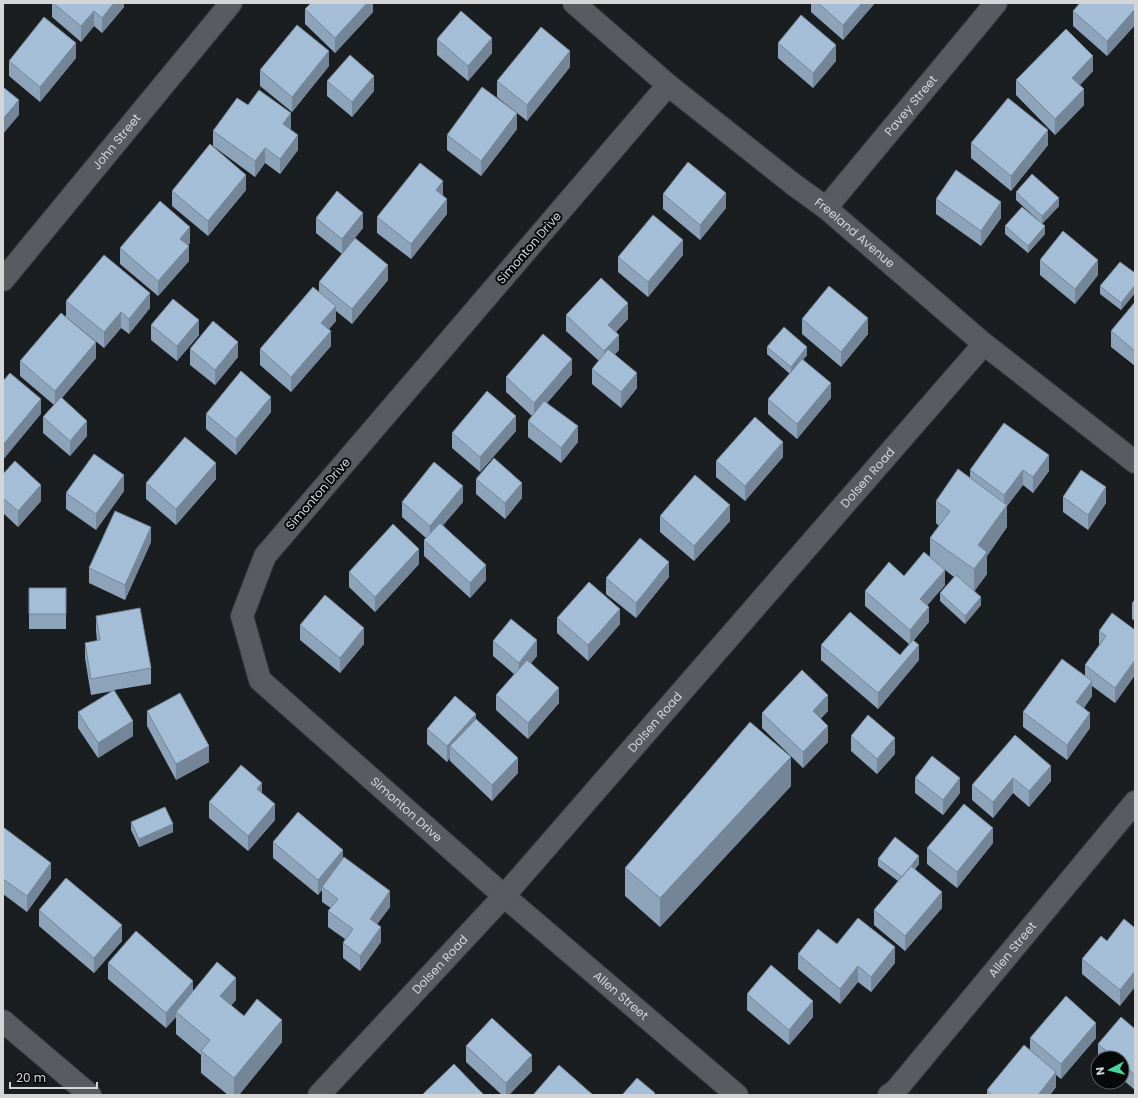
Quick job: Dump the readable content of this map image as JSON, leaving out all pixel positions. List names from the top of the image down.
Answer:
{
  "streets": {
    "street": [
      "Pavey Street",
      "John Street",
      "Freeland Avenue",
      "Simonton Drive",
      "Dolsen Road",
      "Allen Street"
    ]
  },
  "crossings": [
    ["Pavey Street", "Freeland Avenue"],
    ["Freeland Avenue", "Simonton Drive"],
    ["Freeland Avenue", "Dolsen Road"],
    ["Simonton Drive", "Dolsen Road"],
    ["Simonton Drive", "Allen Street"],
    ["Dolsen Road", "Allen Street"]
  ],
  "scale_bar": "20 m",
  "north": "left"
}
